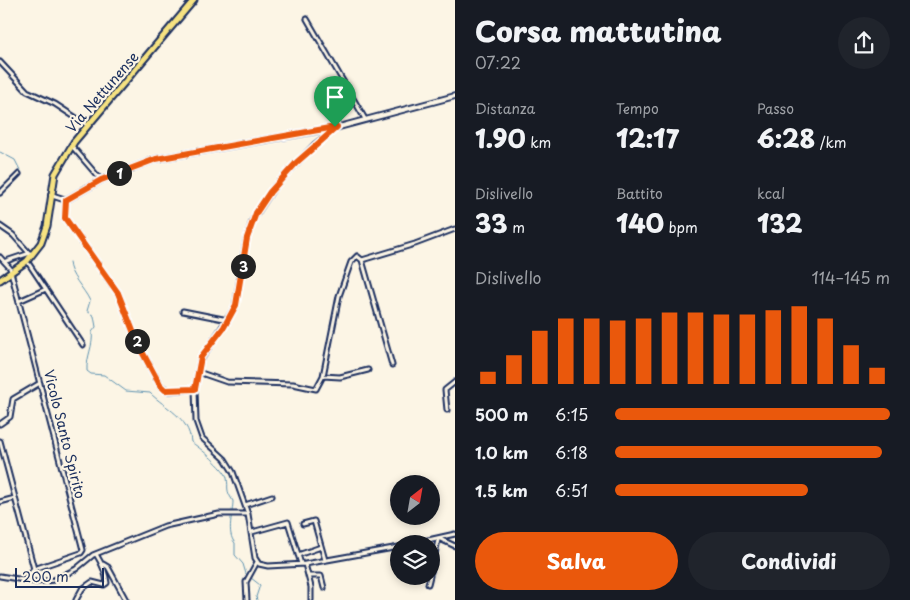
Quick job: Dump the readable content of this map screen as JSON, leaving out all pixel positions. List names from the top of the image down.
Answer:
{
  "streets": {
    "main road": ["Via Nettunense"],
    "street": ["Vicolo Santo Spirito"]
  },
  "crossings": [
    ["Via Nettunense", "Vicolo Santo Spirito"]
  ],
  "scale_bar": "200 m",
  "north": "top right",
  "page": {
    "heading": ["Corsa mattutina", "07:22"],
    "stats": [
      ["Distanza", "1.90 km"],
      ["Tempo", "12:17"],
      ["Passo", "6:28 /km"],
      ["Dislivello", "33 m"],
      ["Battito", "140 bpm"],
      ["kcal", "132"]
    ],
    "pins": ["1", "3", "2"],
    "chart": ["Dislivello", "114–145 m"],
    "list": [
      {
        "name": "500 m",
        "note": "6:15"
      },
      {
        "name": "1.0 km",
        "note": "6:18"
      },
      {
        "name": "1.5 km",
        "note": "6:51"
      }
    ],
    "buttons": ["Salva", "Condividi"],
    "scale": "200 m"
  }
}
